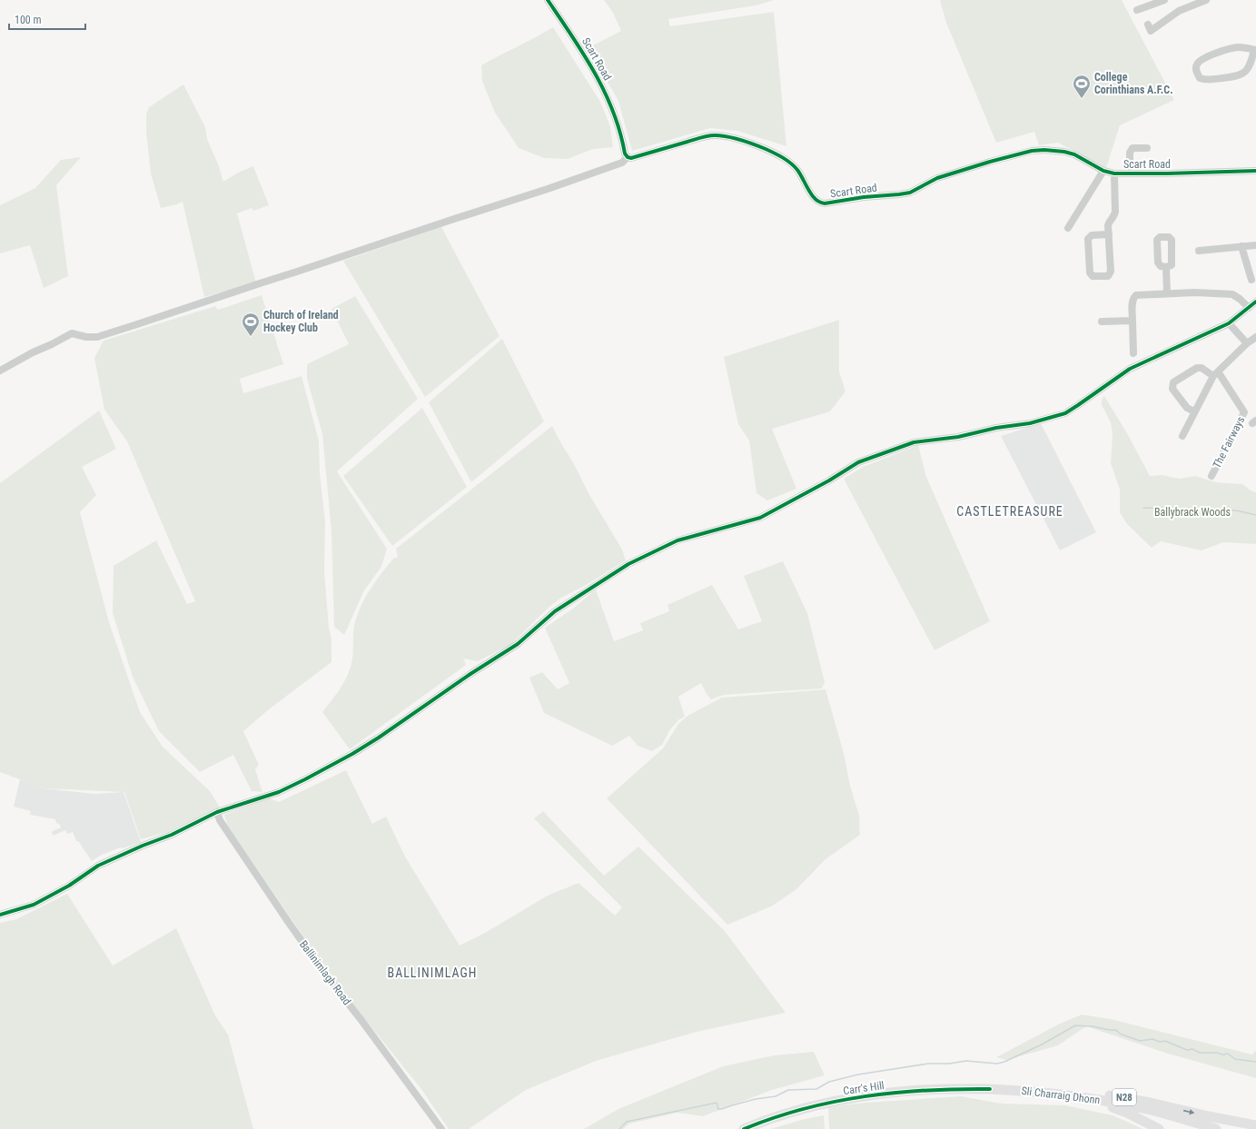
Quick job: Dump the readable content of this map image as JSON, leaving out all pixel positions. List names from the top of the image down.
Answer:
{
  "streets": {
    "highway": ["Carr's Hill", "Sli Charraig Dhonn", "N28"],
    "street": ["Scart Road", "The Fairways", "Ballinimlagh Road"]
  },
  "crossings": [
    ["Carr's Hill", "Sli Charraig Dhonn"],
    ["Carr's Hill", "N28"],
    ["Sli Charraig Dhonn", "N28"]
  ],
  "districts": ["CASTLETREASURE", "BALLINIMLAGH"],
  "parks": ["Ballybrack Woods"],
  "places": {
    "sports": ["College Corinthians A.F.C.", "Church of Ireland Hockey Club"]
  },
  "scale_bar": "100 m"
}
